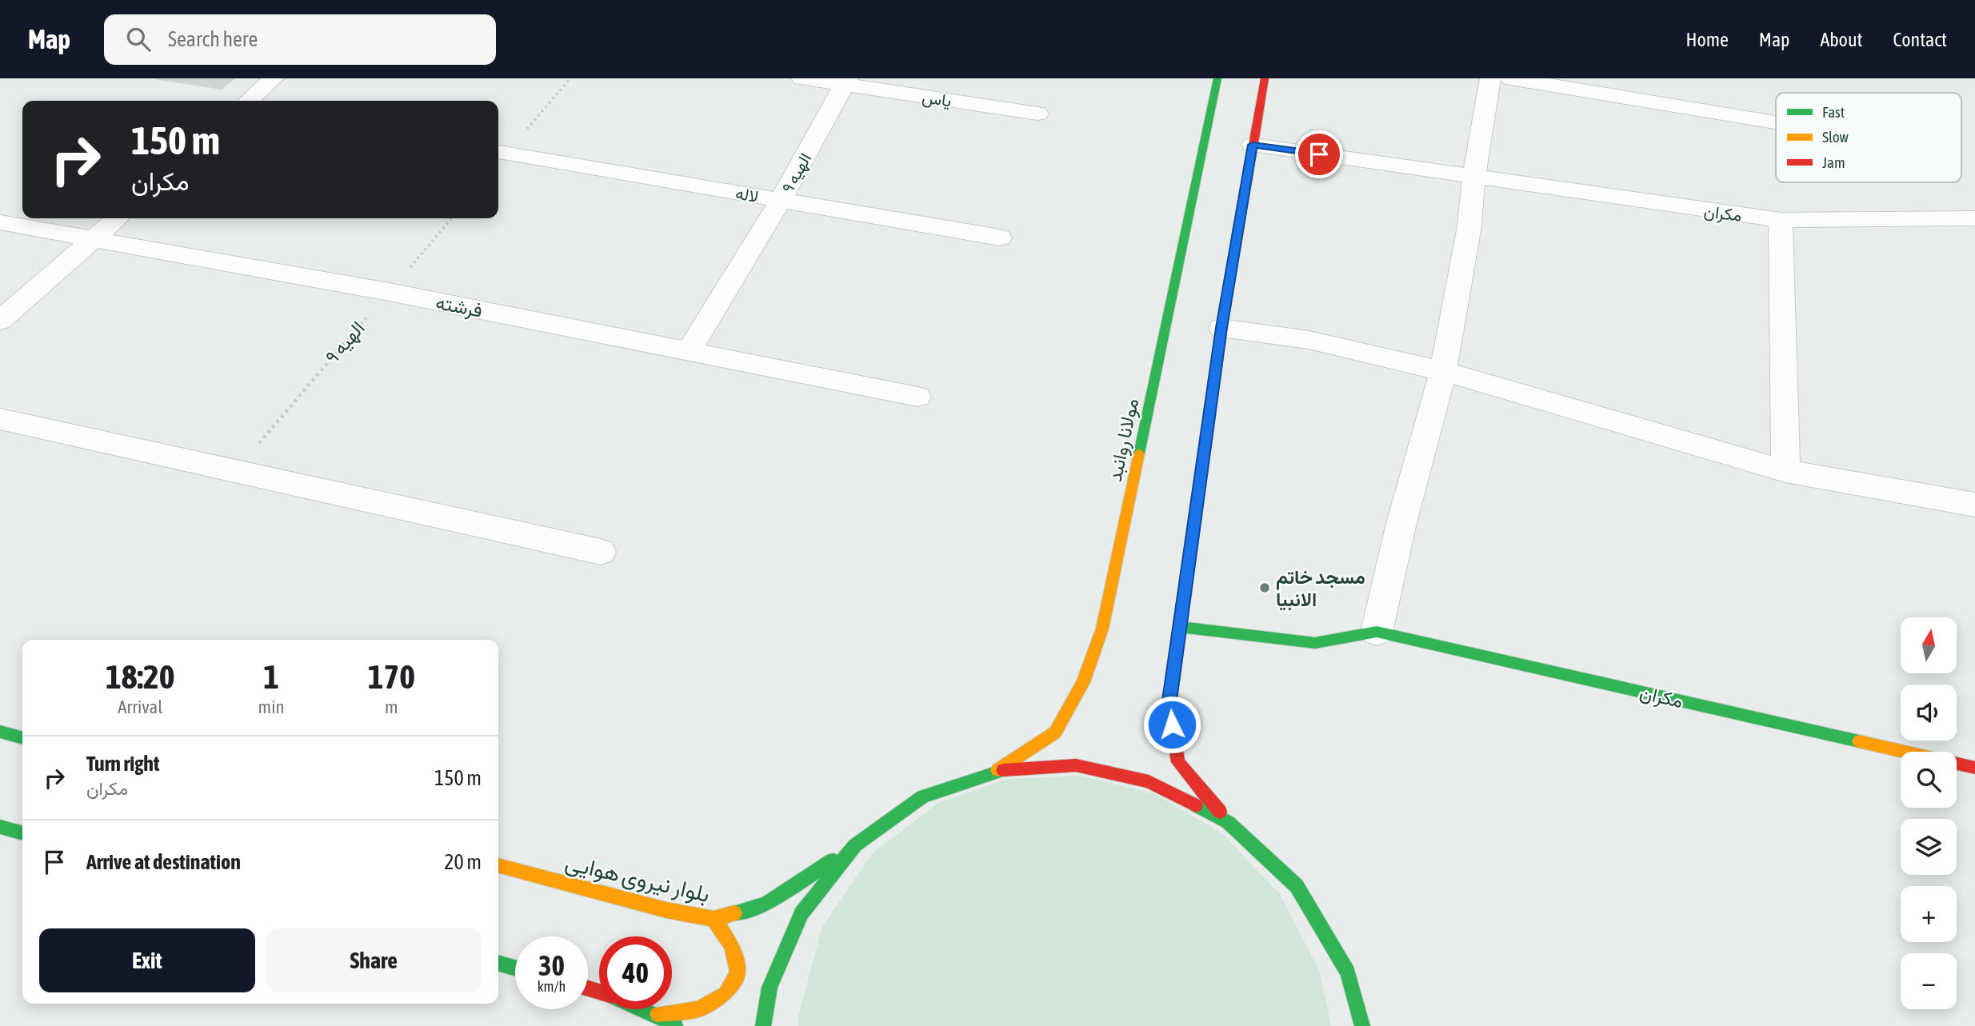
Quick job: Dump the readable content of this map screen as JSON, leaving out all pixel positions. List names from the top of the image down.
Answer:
{
  "streets": {
    "street": [
      "یاس",
      "الهیه ۹",
      "لاله",
      "مکران",
      "فرشته",
      "مولانا روانبد",
      "بلوار نیروی هوایی"
    ]
  },
  "crossings": [
    ["یاس", "الهیه ۹"],
    ["الهیه ۹", "لاله"],
    ["الهیه ۹", "فرشته"]
  ],
  "places": ["مسجد خاتم الانبیا"],
  "legend": ["Fast", "Slow", "Jam"],
  "north": "top",
  "page": {
    "header": "Map",
    "search": "Search here",
    "nav": [
      "Home",
      "Map",
      "About",
      "Contact"
    ],
    "turn": ["150 m", "مکران"],
    "map_buttons": ["+", "−"],
    "eta": [
      "18:20",
      "Arrival",
      "1",
      "min",
      "170",
      "m"
    ],
    "list": [
      {
        "name": "Turn right",
        "note": "مکران",
        "value": "150 m"
      },
      {
        "name": "Arrive at destination",
        "value": "20 m"
      }
    ],
    "buttons": ["Exit", "Share"],
    "speed": "30 km/h",
    "limit": "40"
  }
}
